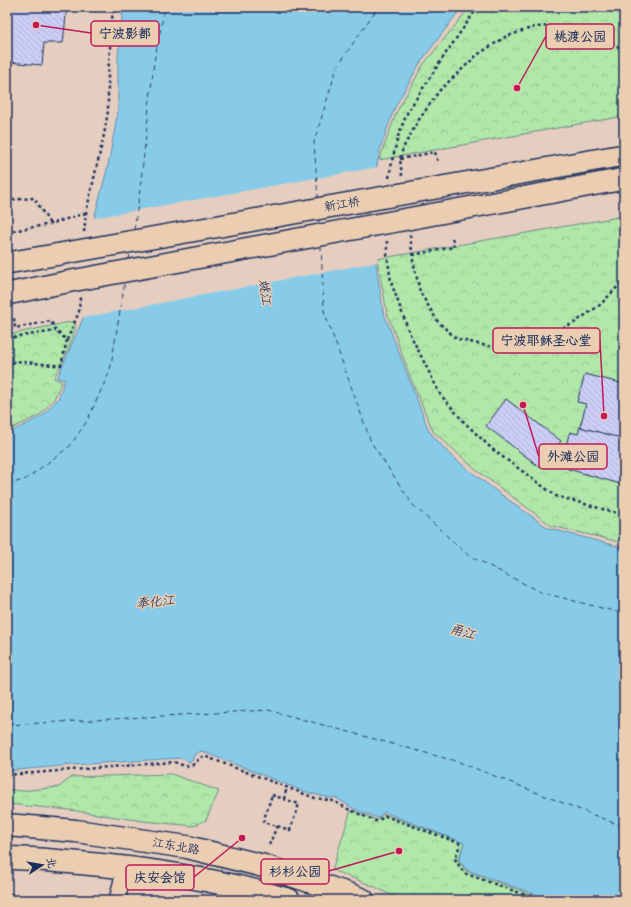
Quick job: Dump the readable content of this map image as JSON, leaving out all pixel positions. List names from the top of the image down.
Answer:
{
  "streets": {
    "main road": ["新江桥", "江东北路"]
  },
  "water": ["姚江", "奉化江", "甬江"],
  "places": [
    "宁波影都",
    "桃渡公园",
    "外滩公园",
    "宁波耶稣圣心堂",
    "庆安会馆",
    "杉杉公园"
  ],
  "north": "right"
}
